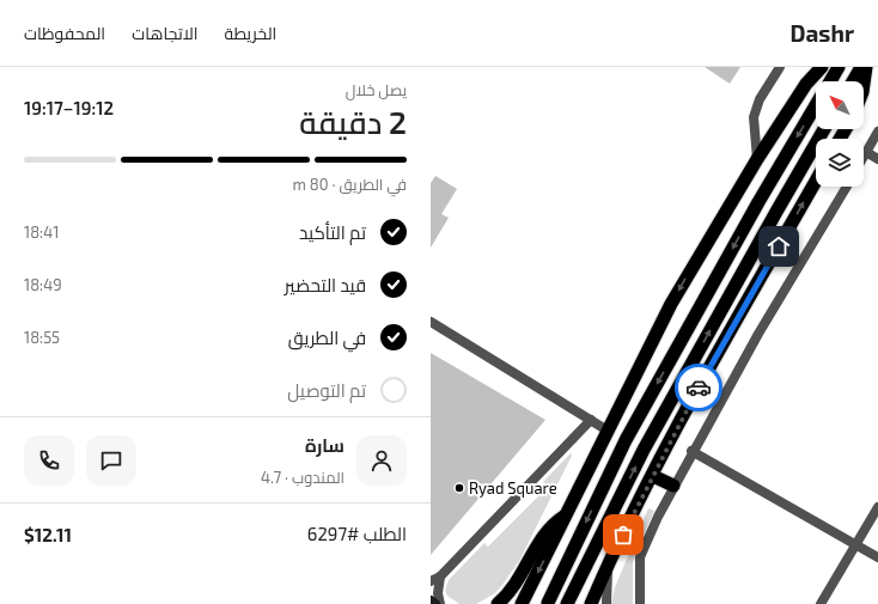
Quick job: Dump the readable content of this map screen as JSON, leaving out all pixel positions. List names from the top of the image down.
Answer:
{
  "places": ["Ryad Square"],
  "north": "top left",
  "page": {
    "header": "Dashr",
    "nav": ["الخريطة", "الاتجاهات", "المحفوظات"],
    "heading": ["2 دقيقة", "يصل خلال", "19:12–19:17"],
    "panel": [
      "سارة",
      "المندوب · 4.7",
      "الطلب #6297",
      "$12.11"
    ],
    "bar": "في الطريق · 80 m",
    "list": [
      ["تم التأكيد", "18:41"],
      ["قيد التحضير", "18:49"],
      ["في الطريق", "18:55"],
      "تم التوصيل"
    ]
  }
}
